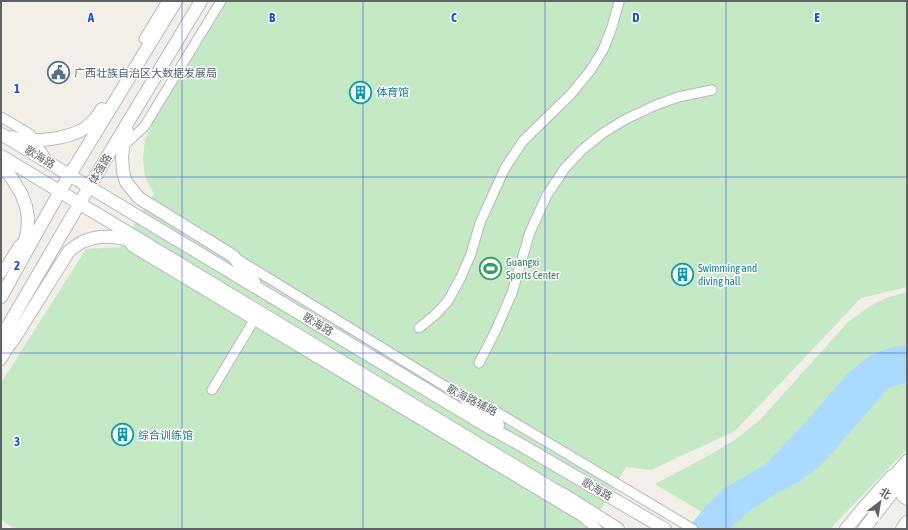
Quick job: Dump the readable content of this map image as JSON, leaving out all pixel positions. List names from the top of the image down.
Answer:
{
  "streets": {
    "main road": ["歌海路", "体强路"],
    "street": ["歌海路辅路"]
  },
  "crossings": [
    ["歌海路", "体强路"]
  ],
  "places": {
    "public building": ["广西壮族自治区大数据发展局"],
    "building": ["体育馆", "Swimming and diving hall", "综合训练馆"],
    "sports": ["Guangxi Sports Center"]
  },
  "north": "top right",
  "grid": {
    "columns": [
      "A",
      "B",
      "C",
      "D",
      "E"
    ],
    "rows": ["1", "2", "3"]
  }
}
